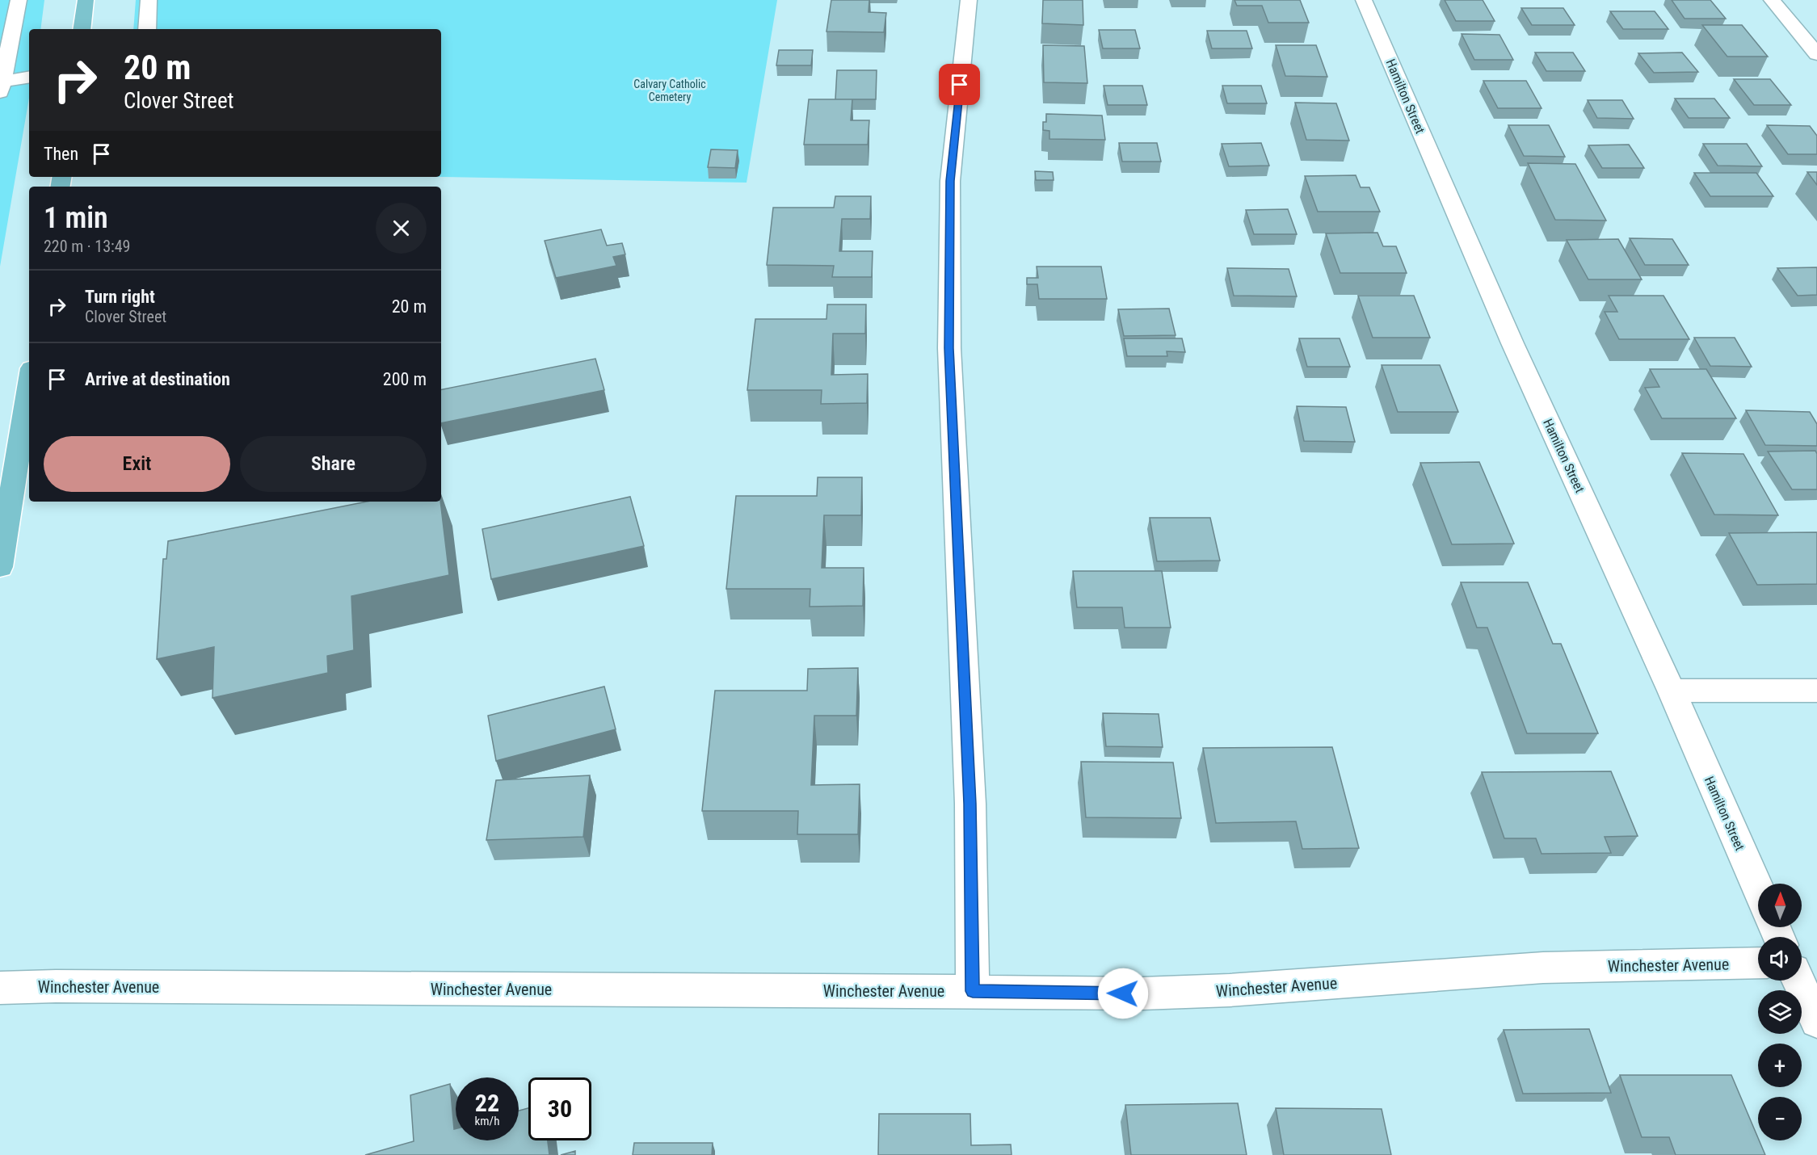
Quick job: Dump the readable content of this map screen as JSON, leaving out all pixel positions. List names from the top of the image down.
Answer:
{
  "streets": {
    "street": ["Hamilton Street", "Winchester Avenue"]
  },
  "parks": ["Calvary Catholic Cemetery"],
  "north": "top",
  "page": {
    "turn": ["20 m", "Clover Street"],
    "then": "Then",
    "heading": ["1 min", "220 m · 13:49"],
    "list": [
      {
        "name": "Turn right",
        "note": "Clover Street",
        "value": "20 m"
      },
      {
        "name": "Arrive at destination",
        "value": "200 m"
      }
    ],
    "buttons": ["Exit", "Share"],
    "map_buttons": ["+", "−"],
    "speed": "22 km/h",
    "limit": "30"
  }
}
